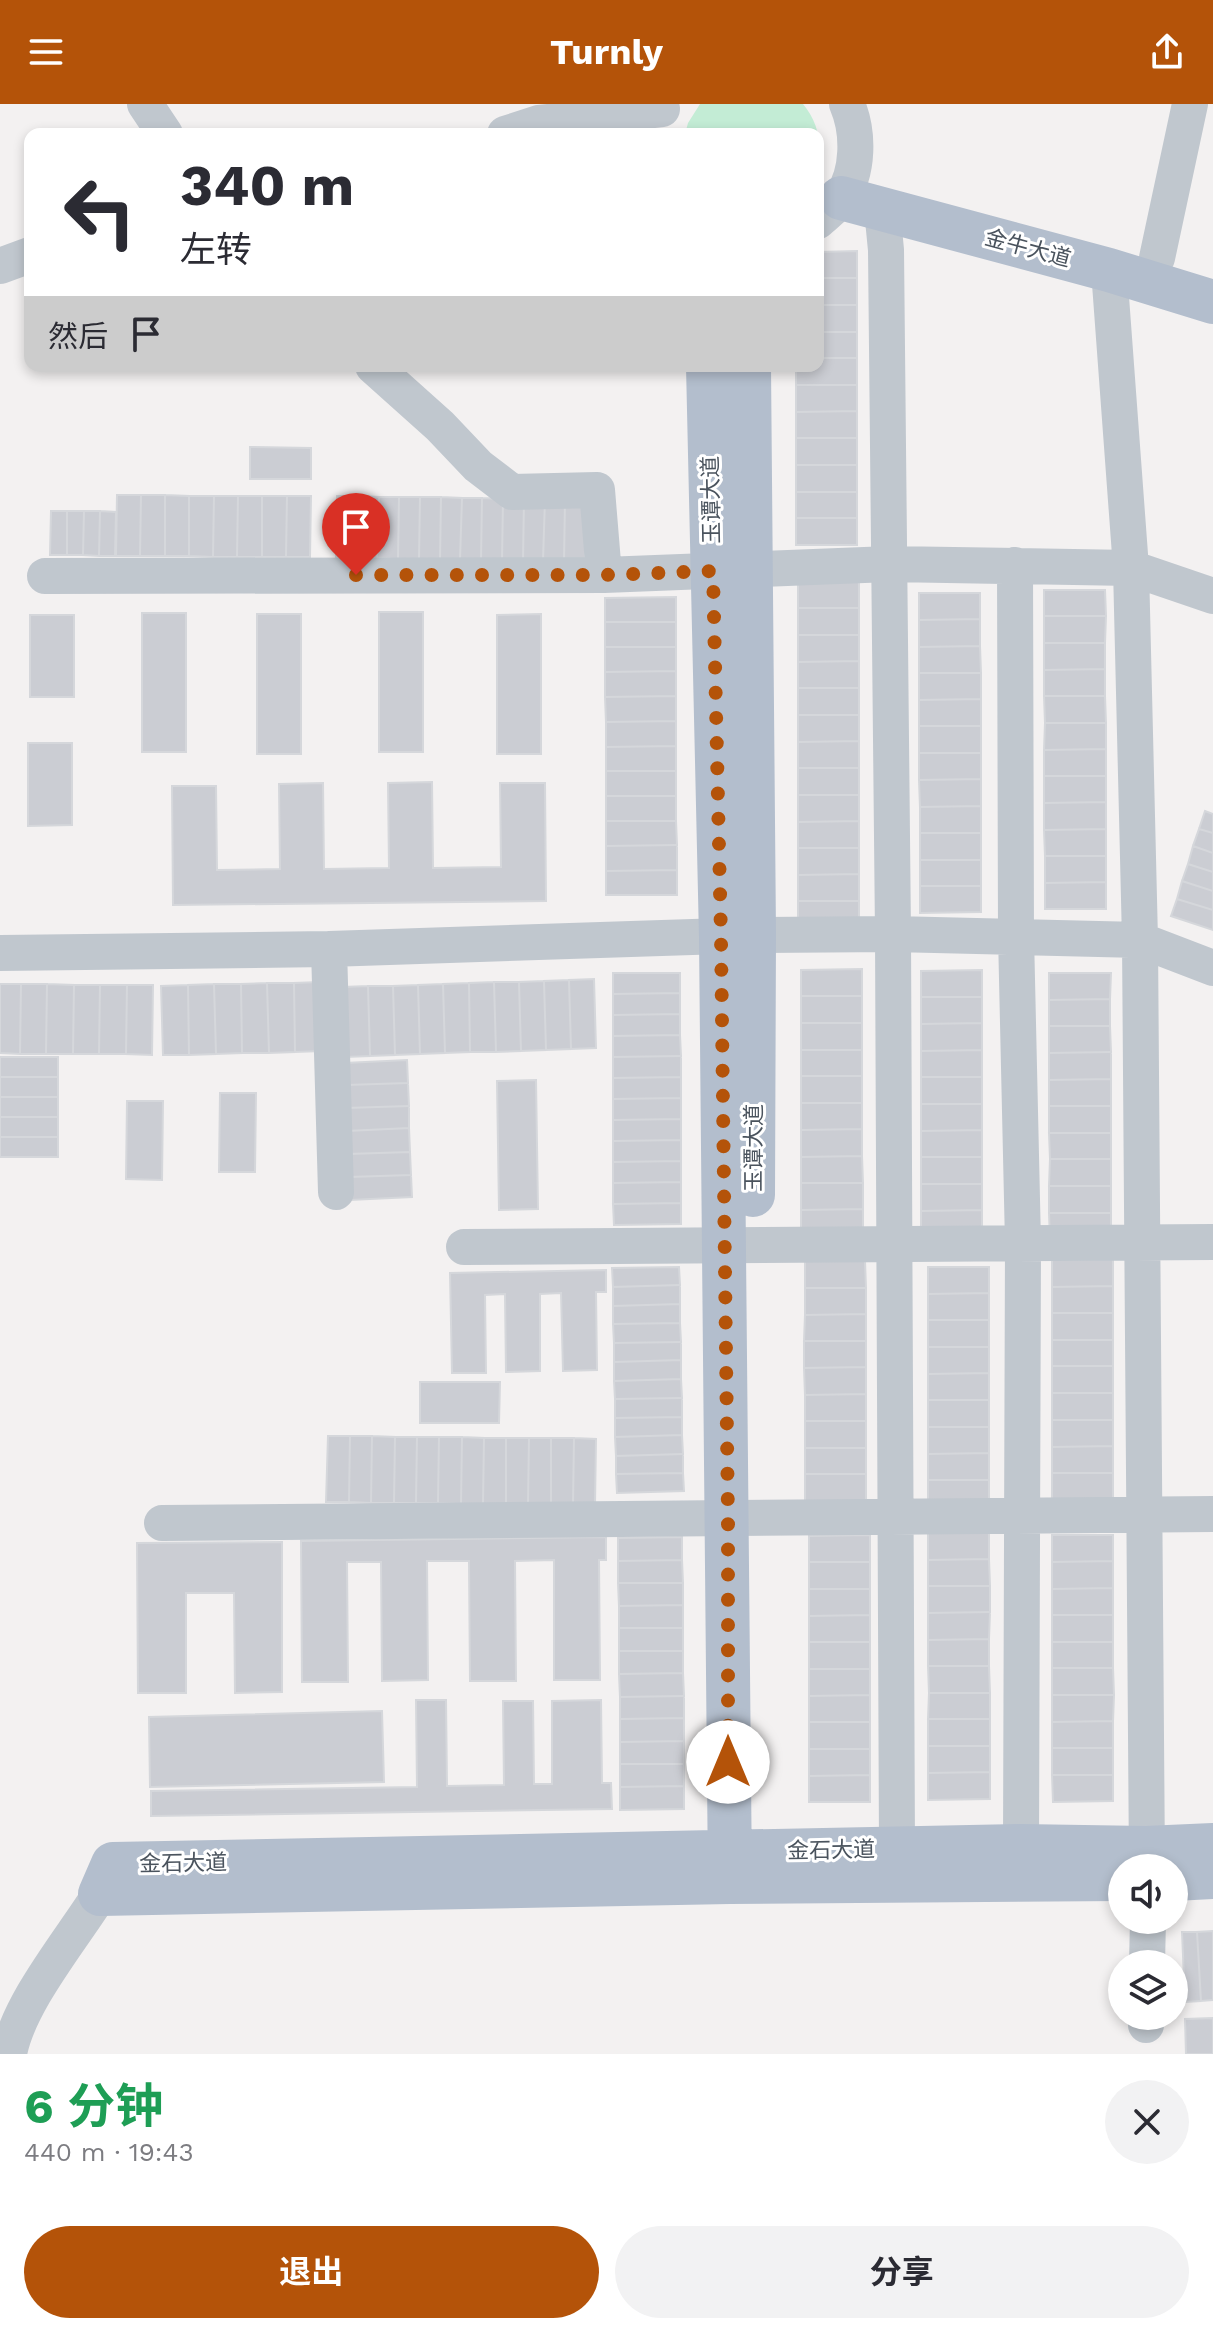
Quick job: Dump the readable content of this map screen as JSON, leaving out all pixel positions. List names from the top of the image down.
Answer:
{
  "streets": {
    "main road": ["金牛大道", "玉谭大道", "金石大道"]
  },
  "crossings": [
    ["玉谭大道", "金石大道"]
  ],
  "page": {
    "header": "Turnly",
    "turn": ["340 m", "左转"],
    "then": "然后",
    "heading": ["6 分钟", "440 m · 19:43"],
    "buttons": ["退出", "分享"]
  }
}
